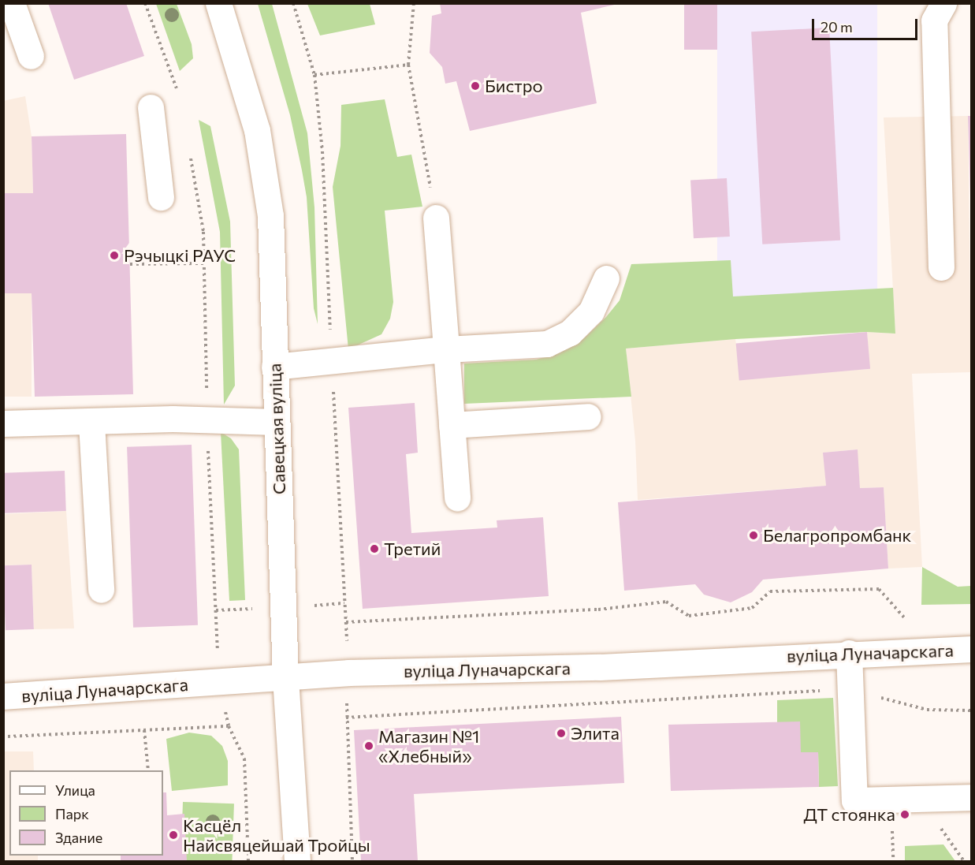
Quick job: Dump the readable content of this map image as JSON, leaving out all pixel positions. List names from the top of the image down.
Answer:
{
  "streets": {
    "street": ["Савецкая вуліца", "вуліца Луначарскага"]
  },
  "crossings": [
    ["Савецкая вуліца", "вуліца Луначарскага"]
  ],
  "places": [
    "Бистро",
    "Рэчыцкі РАУС",
    "Белагропромбанк",
    "Третий",
    "Элита",
    "Магазин №1 «Хлебный»",
    "ДТ стоянка",
    "Касцёл Найсвяцейшай Тройцы"
  ],
  "legend": ["Улица", "Парк", "Здание"],
  "scale_bar": "20 m"
}
